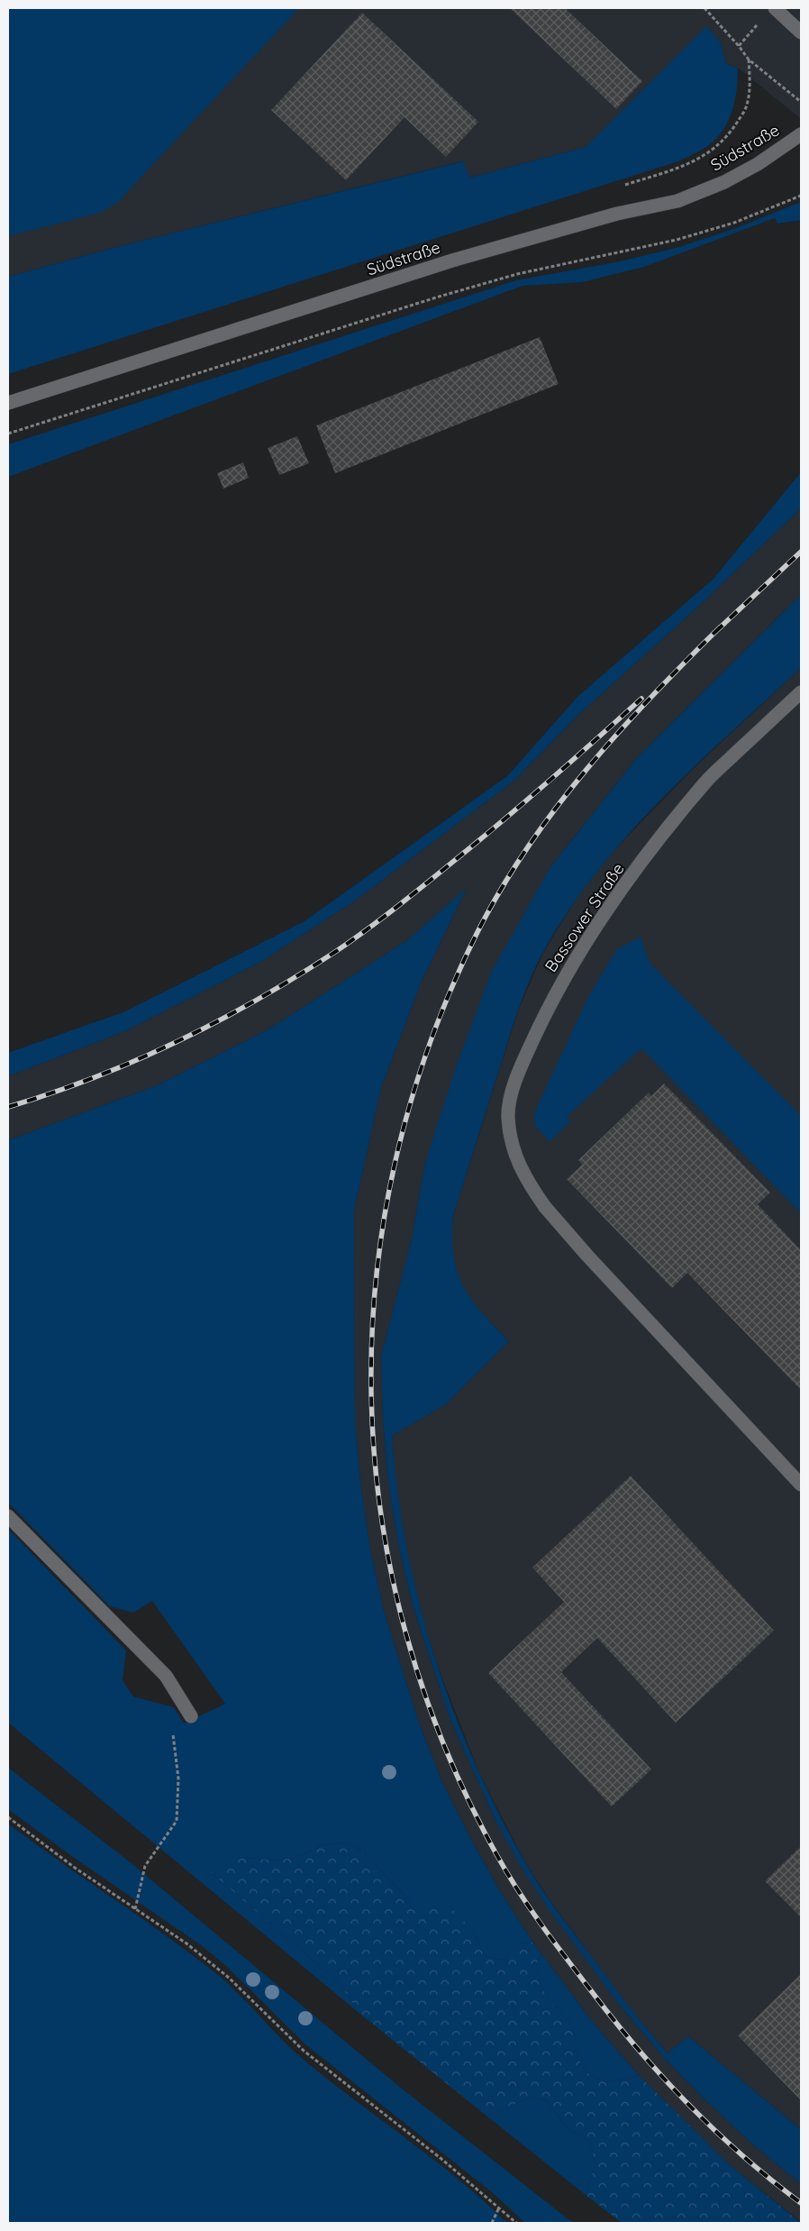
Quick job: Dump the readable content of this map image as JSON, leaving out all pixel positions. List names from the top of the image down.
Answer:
{
  "streets": {
    "street": ["Südstraße", "Bassower Straße"]
  }
}
